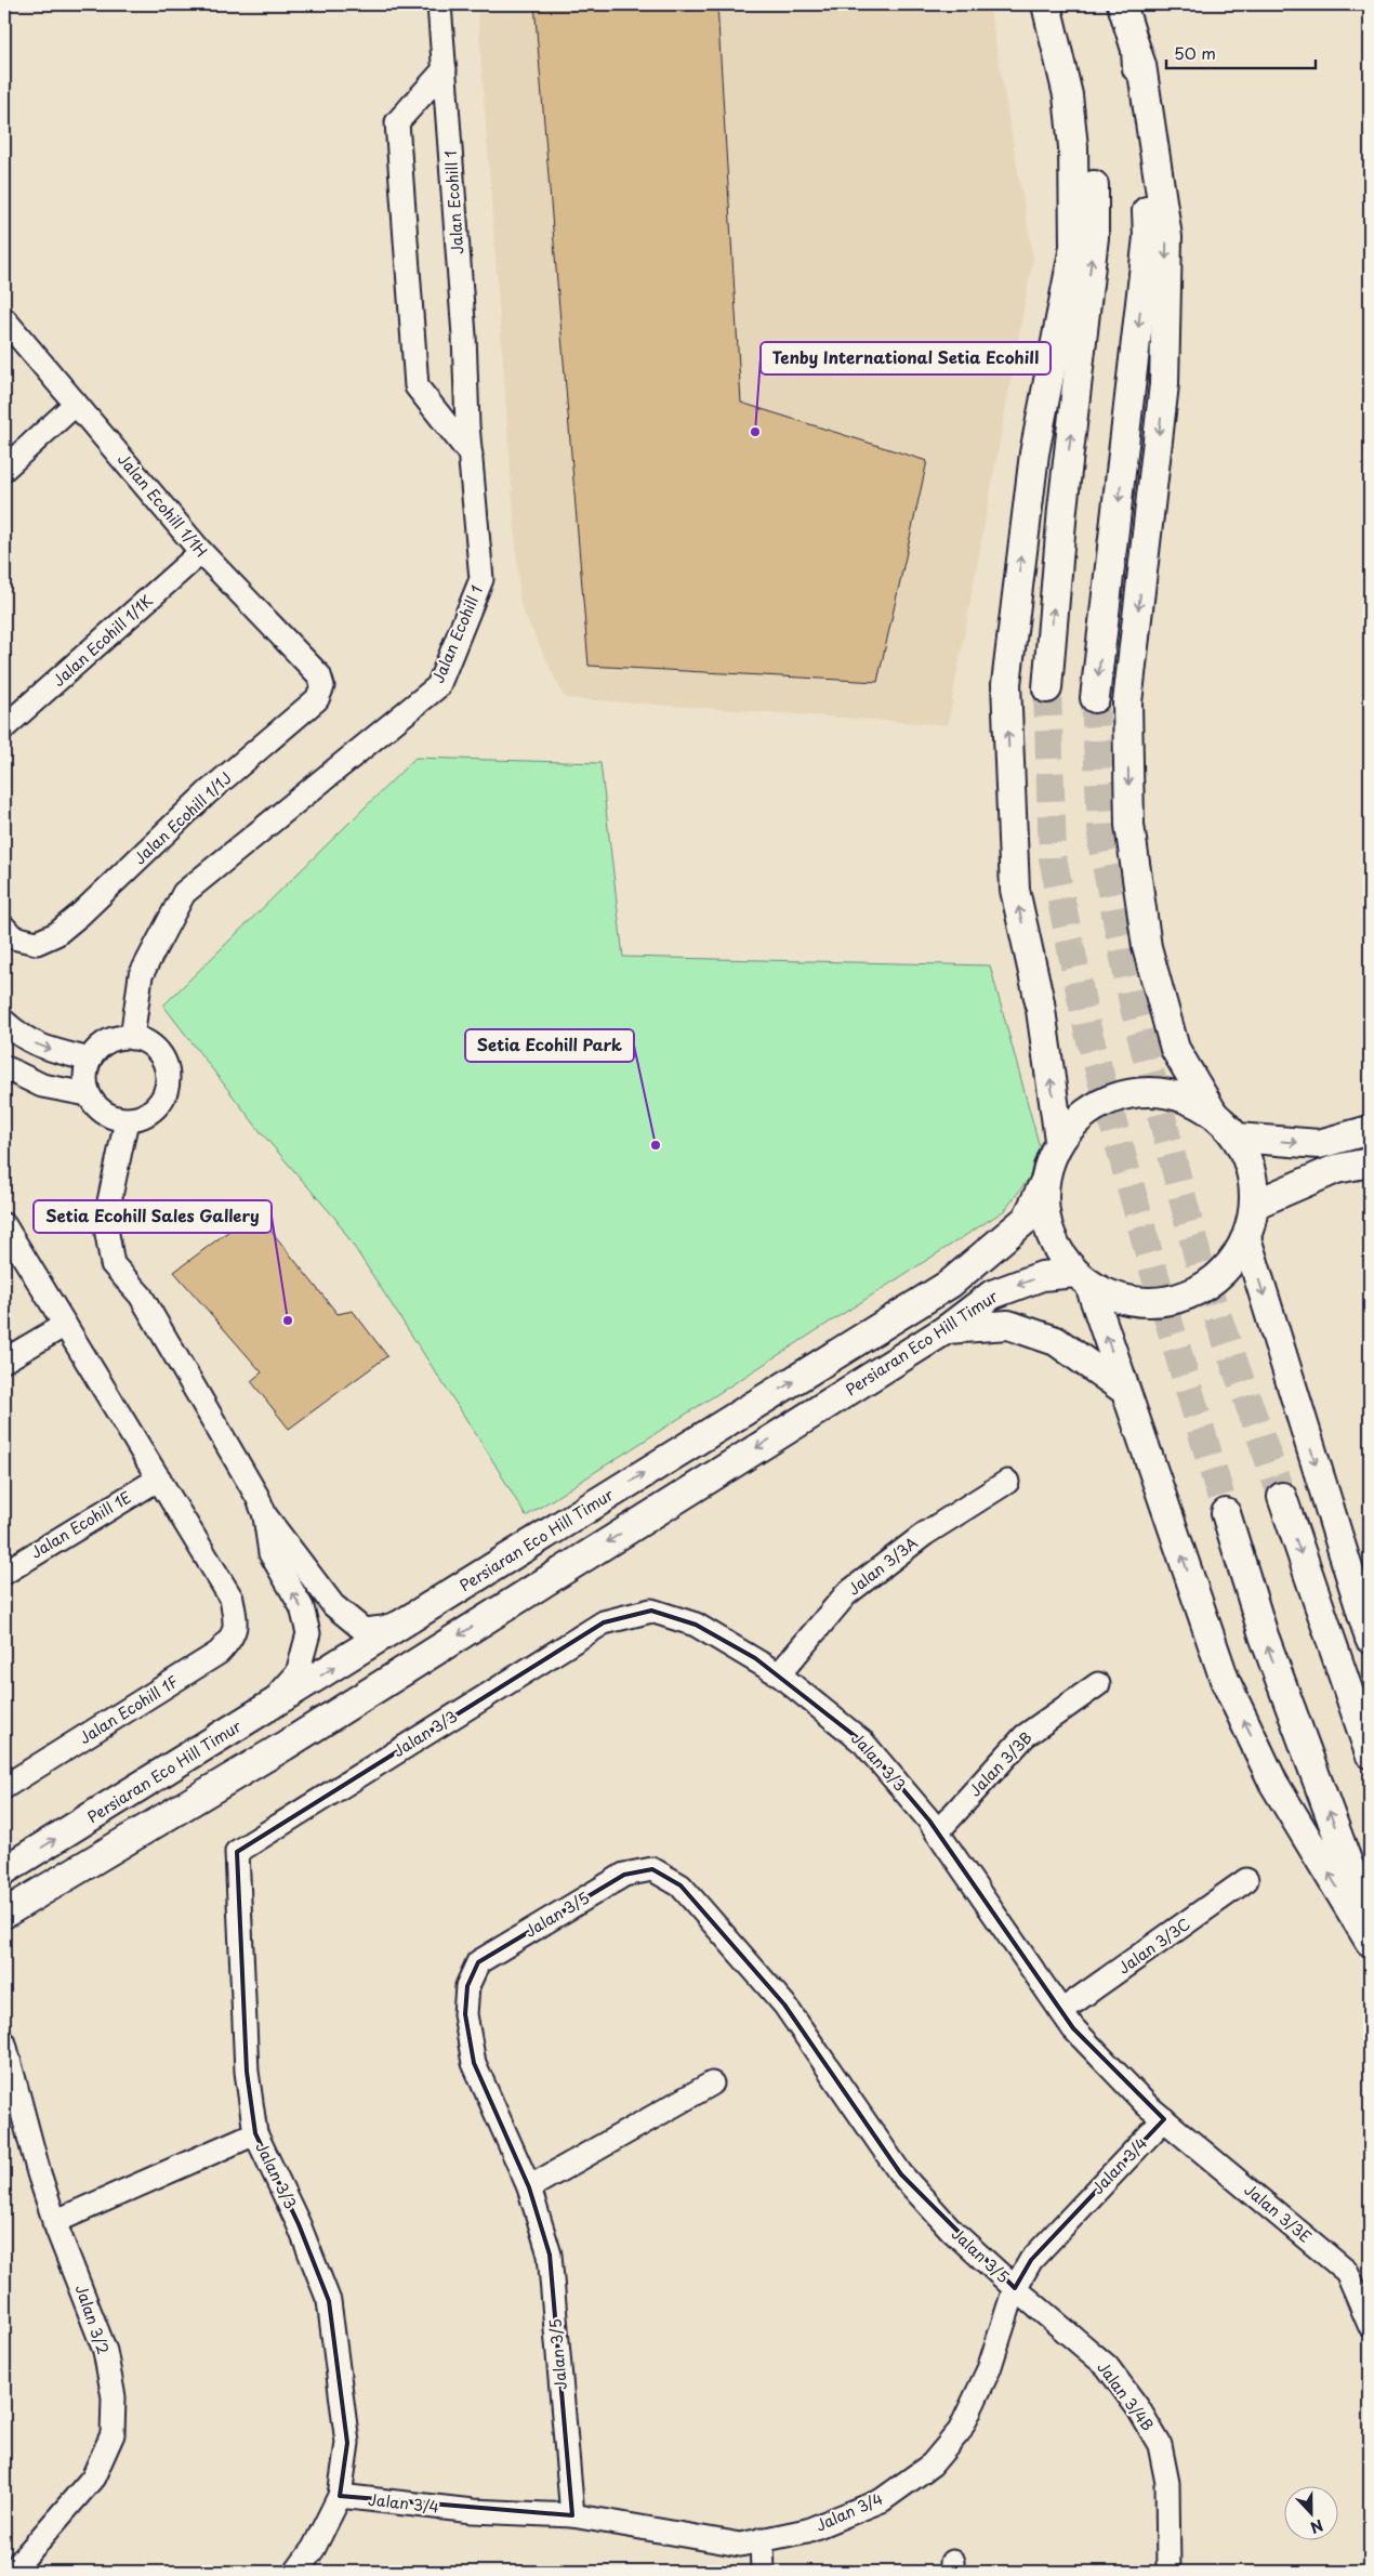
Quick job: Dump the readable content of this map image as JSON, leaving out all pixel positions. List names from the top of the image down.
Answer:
{
  "streets": {
    "street": [
      "Jalan Ecohill 1",
      "Jalan Ecohill 1/1H",
      "Jalan Ecohill 1/1K",
      "Jalan Ecohill 1/1J",
      "Persiaran Eco Hill Timur",
      "Jalan Ecohill 1E",
      "Jalan 3/3A",
      "Jalan Ecohill 1F",
      "Jalan 3/3",
      "Jalan 3/3B",
      "Jalan 3/5",
      "Jalan 3/3C",
      "Jalan 3/4",
      "Jalan 3/3E",
      "Jalan 3/2",
      "Jalan 3/4B"
    ]
  },
  "crossings": [
    ["Jalan Ecohill 1/1H", "Jalan Ecohill 1/1K"],
    ["Jalan Ecohill 1/1H", "Jalan Ecohill 1/1J"],
    ["Jalan Ecohill 1E", "Jalan Ecohill 1F"],
    ["Jalan 3/3A", "Jalan 3/3"],
    ["Jalan 3/3", "Jalan 3/3B"],
    ["Jalan 3/3", "Jalan 3/3C"],
    ["Jalan 3/3", "Jalan 3/4"],
    ["Jalan 3/3", "Jalan 3/3E"],
    ["Jalan 3/5", "Jalan 3/4"],
    ["Jalan 3/5", "Jalan 3/4B"],
    ["Jalan 3/4", "Jalan 3/3E"],
    ["Jalan 3/4", "Jalan 3/4B"]
  ],
  "places": ["Tenby International Setia Ecohill", "Setia Ecohill Park", "Setia Ecohill Sales Gallery"],
  "scale_bar": "50 m",
  "north": "bottom"
}
